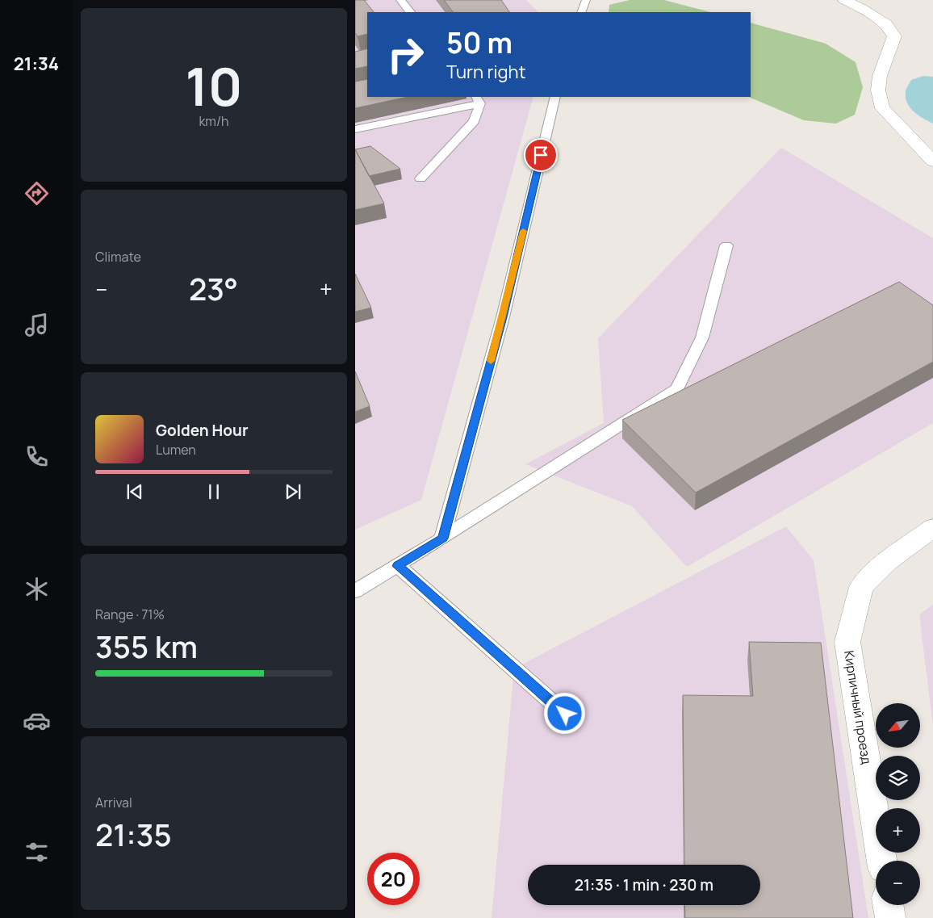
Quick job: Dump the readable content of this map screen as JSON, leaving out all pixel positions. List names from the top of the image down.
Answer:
{
  "streets": {
    "street": ["Кирпичный проезд"]
  },
  "north": "bottom left",
  "page": {
    "tabs": "21:34",
    "tile": [
      ["10", "km/h"],
      "Climate",
      ["Range · 71%", "355 km"],
      ["Arrival", "21:35"]
    ],
    "turn": ["50 m", "Turn right"],
    "heat": ["−", "23°", "+"],
    "song": ["Golden Hour", "Lumen"],
    "map_buttons": ["+", "−"],
    "limit": "20",
    "trip": "21:35 · 1 min · 230 m"
  }
}
